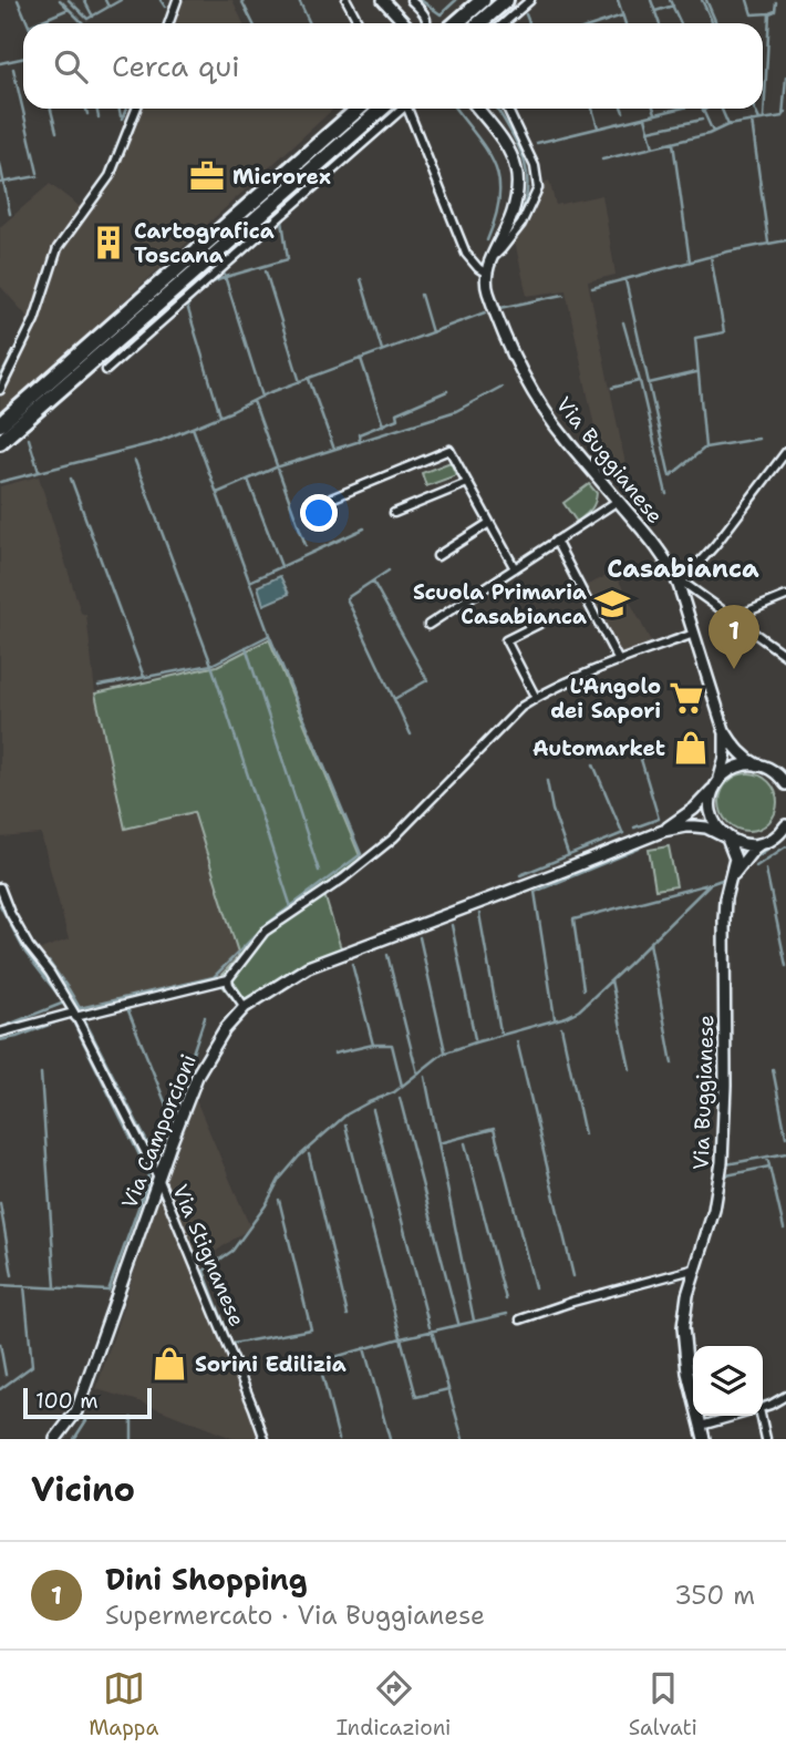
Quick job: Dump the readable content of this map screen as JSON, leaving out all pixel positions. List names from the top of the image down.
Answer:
{
  "streets": {
    "main road": ["Via Buggianese", "Via Camporcioni"],
    "street": ["Via Stignanese"]
  },
  "crossings": [
    ["Via Camporcioni", "Via Stignanese"]
  ],
  "districts": ["Casabianca"],
  "places": {
    "office": ["Microrex"],
    "building": ["Cartografica Toscana"],
    "school or university": ["Scuola Primaria Casabianca"],
    "supermarket": ["L'Angolo dei Sapori"],
    "shop": ["Automarket", "Sorini Edilizia"]
  },
  "scale_bar": "100 m",
  "page": {
    "search": "Cerca qui",
    "pins": "1",
    "scale": "100 m",
    "heading": "Vicino",
    "list": [
      {
        "mark": "1",
        "name": "Dini Shopping",
        "note": "Supermercato · Via Buggianese",
        "value": "350 m"
      }
    ],
    "nav": ["Mappa", "Indicazioni", "Salvati"]
  }
}
